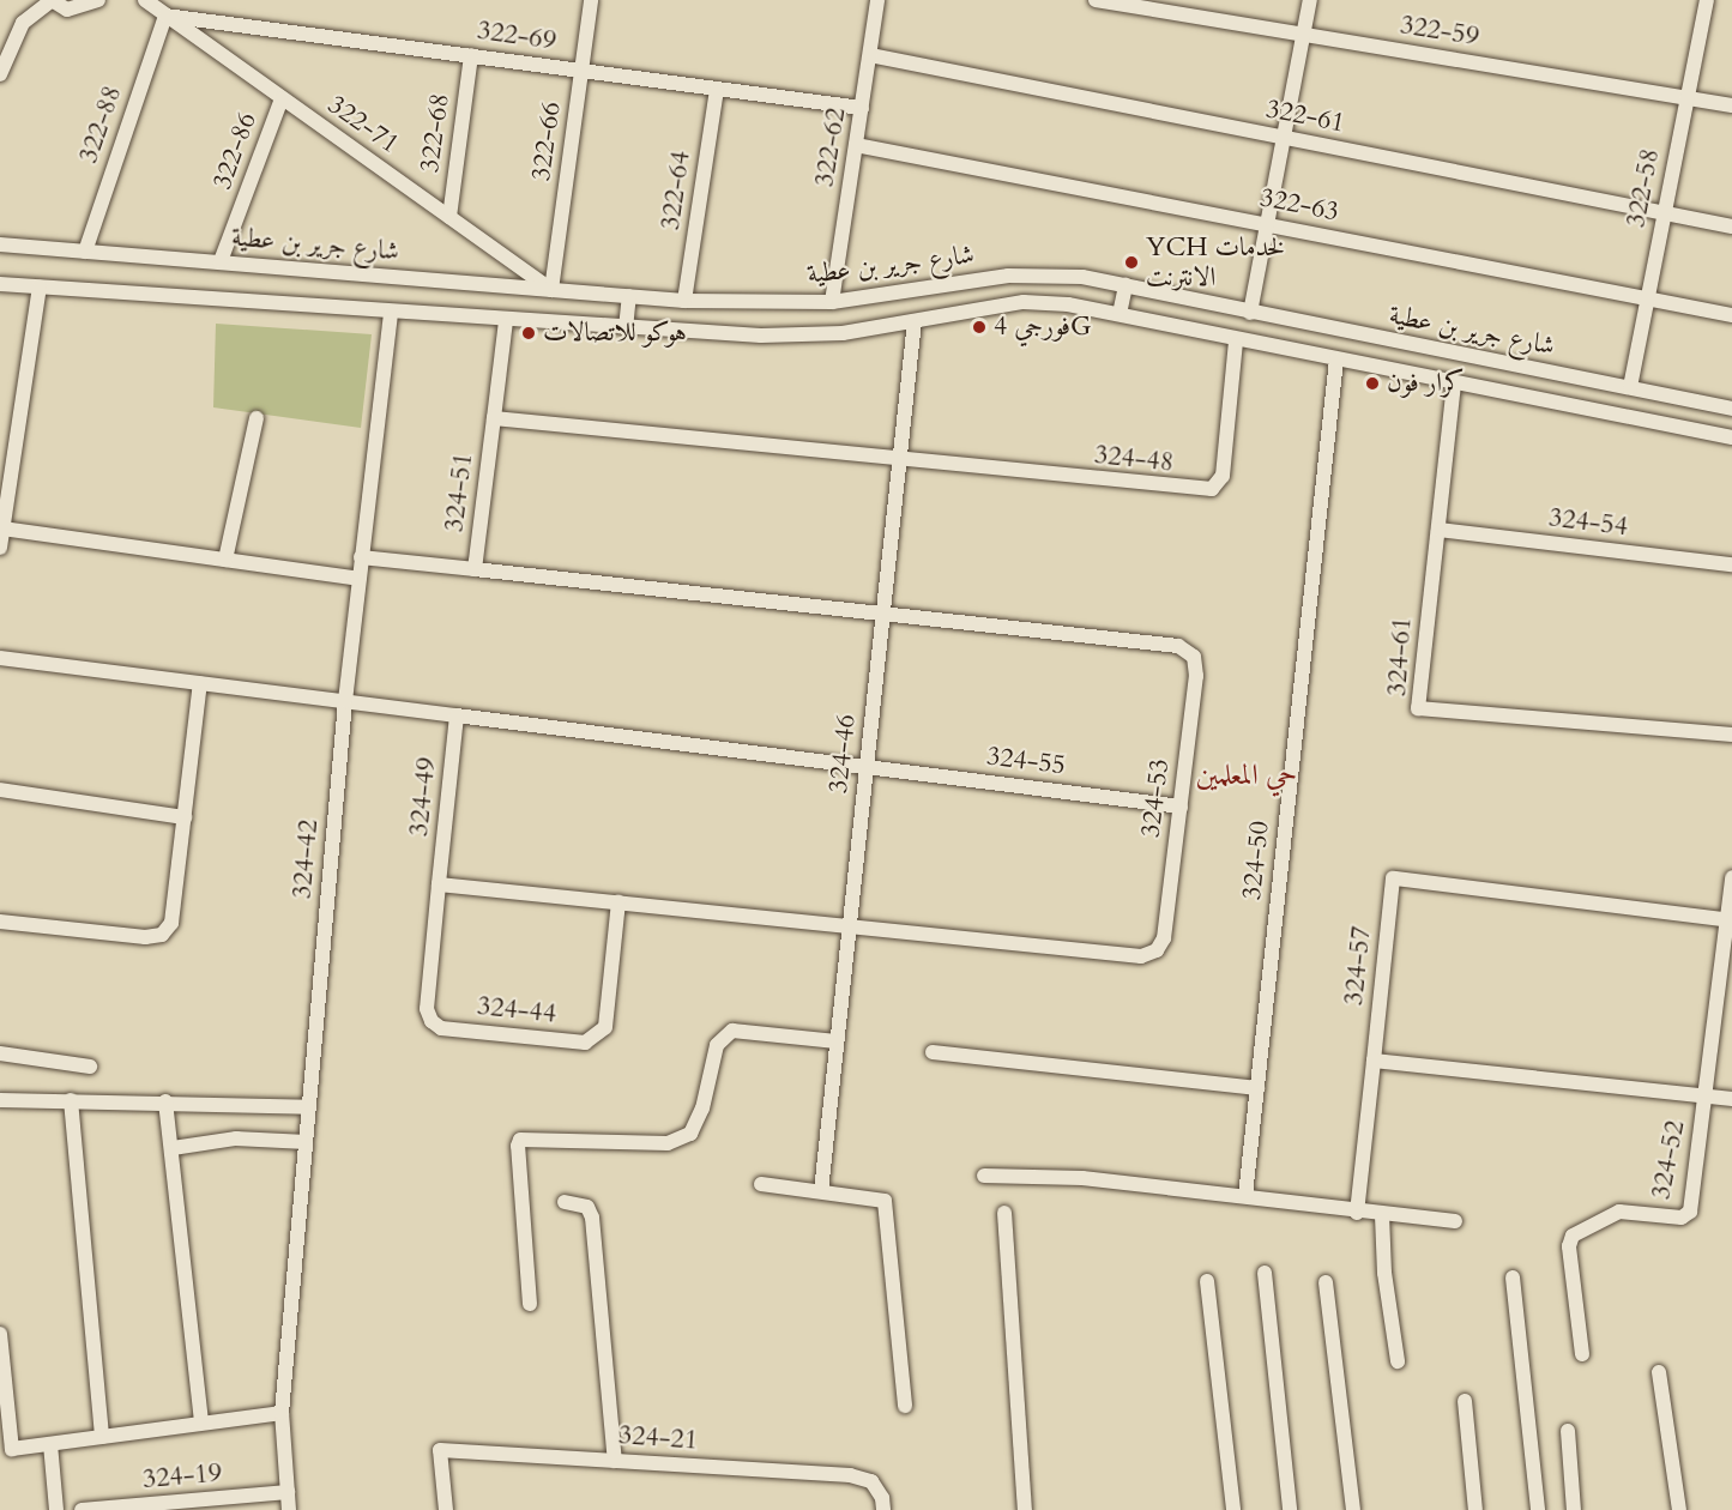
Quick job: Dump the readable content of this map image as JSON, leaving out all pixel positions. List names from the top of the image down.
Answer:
{
  "streets": {
    "street": [
      "322-59",
      "322-69",
      "322-61",
      "322-88",
      "322-71",
      "322-68",
      "322-66",
      "322-62",
      "322-86",
      "322-58",
      "322-64",
      "322-63",
      "شارع جرير بن عطية",
      "324-48",
      "324-51",
      "324-54",
      "324-61",
      "324-46",
      "324-55",
      "324-49",
      "324-53",
      "324-42",
      "324-50",
      "324-57",
      "324-44",
      "324-52",
      "324-21",
      "324-19"
    ]
  },
  "crossings": [
    ["322-59", "322-58"],
    ["322-69", "322-88"],
    ["322-69", "322-71"],
    ["322-69", "322-68"],
    ["322-69", "322-66"],
    ["322-69", "322-62"],
    ["322-69", "322-64"],
    ["322-61", "322-62"],
    ["322-61", "322-58"],
    ["322-88", "322-71"],
    ["322-88", "شارع جرير بن عطية"],
    ["322-71", "322-68"],
    ["322-71", "322-66"],
    ["322-71", "322-86"],
    ["322-71", "شارع جرير بن عطية"],
    ["322-66", "شارع جرير بن عطية"],
    ["322-62", "322-63"],
    ["322-62", "شارع جرير بن عطية"],
    ["322-86", "شارع جرير بن عطية"],
    ["322-58", "322-63"],
    ["322-58", "شارع جرير بن عطية"],
    ["322-64", "شارع جرير بن عطية"],
    ["شارع جرير بن عطية", "324-48"],
    ["شارع جرير بن عطية", "324-61"],
    ["شارع جرير بن عطية", "324-46"],
    ["شارع جرير بن عطية", "324-42"],
    ["شارع جرير بن عطية", "324-50"],
    ["324-48", "324-51"],
    ["324-48", "324-46"],
    ["324-51", "324-46"],
    ["324-51", "324-53"],
    ["324-54", "324-61"],
    ["324-46", "324-55"],
    ["324-46", "324-53"],
    ["324-55", "324-53"],
    ["324-49", "324-44"],
    ["324-42", "324-19"],
    ["324-57", "324-52"]
  ],
  "districts": ["حي المعلمين"],
  "places": [
    "YCH لخدمات الانترنت",
    "فورجي 4G",
    "هوكو للاتصالات",
    "كرار فون"
  ]
}
